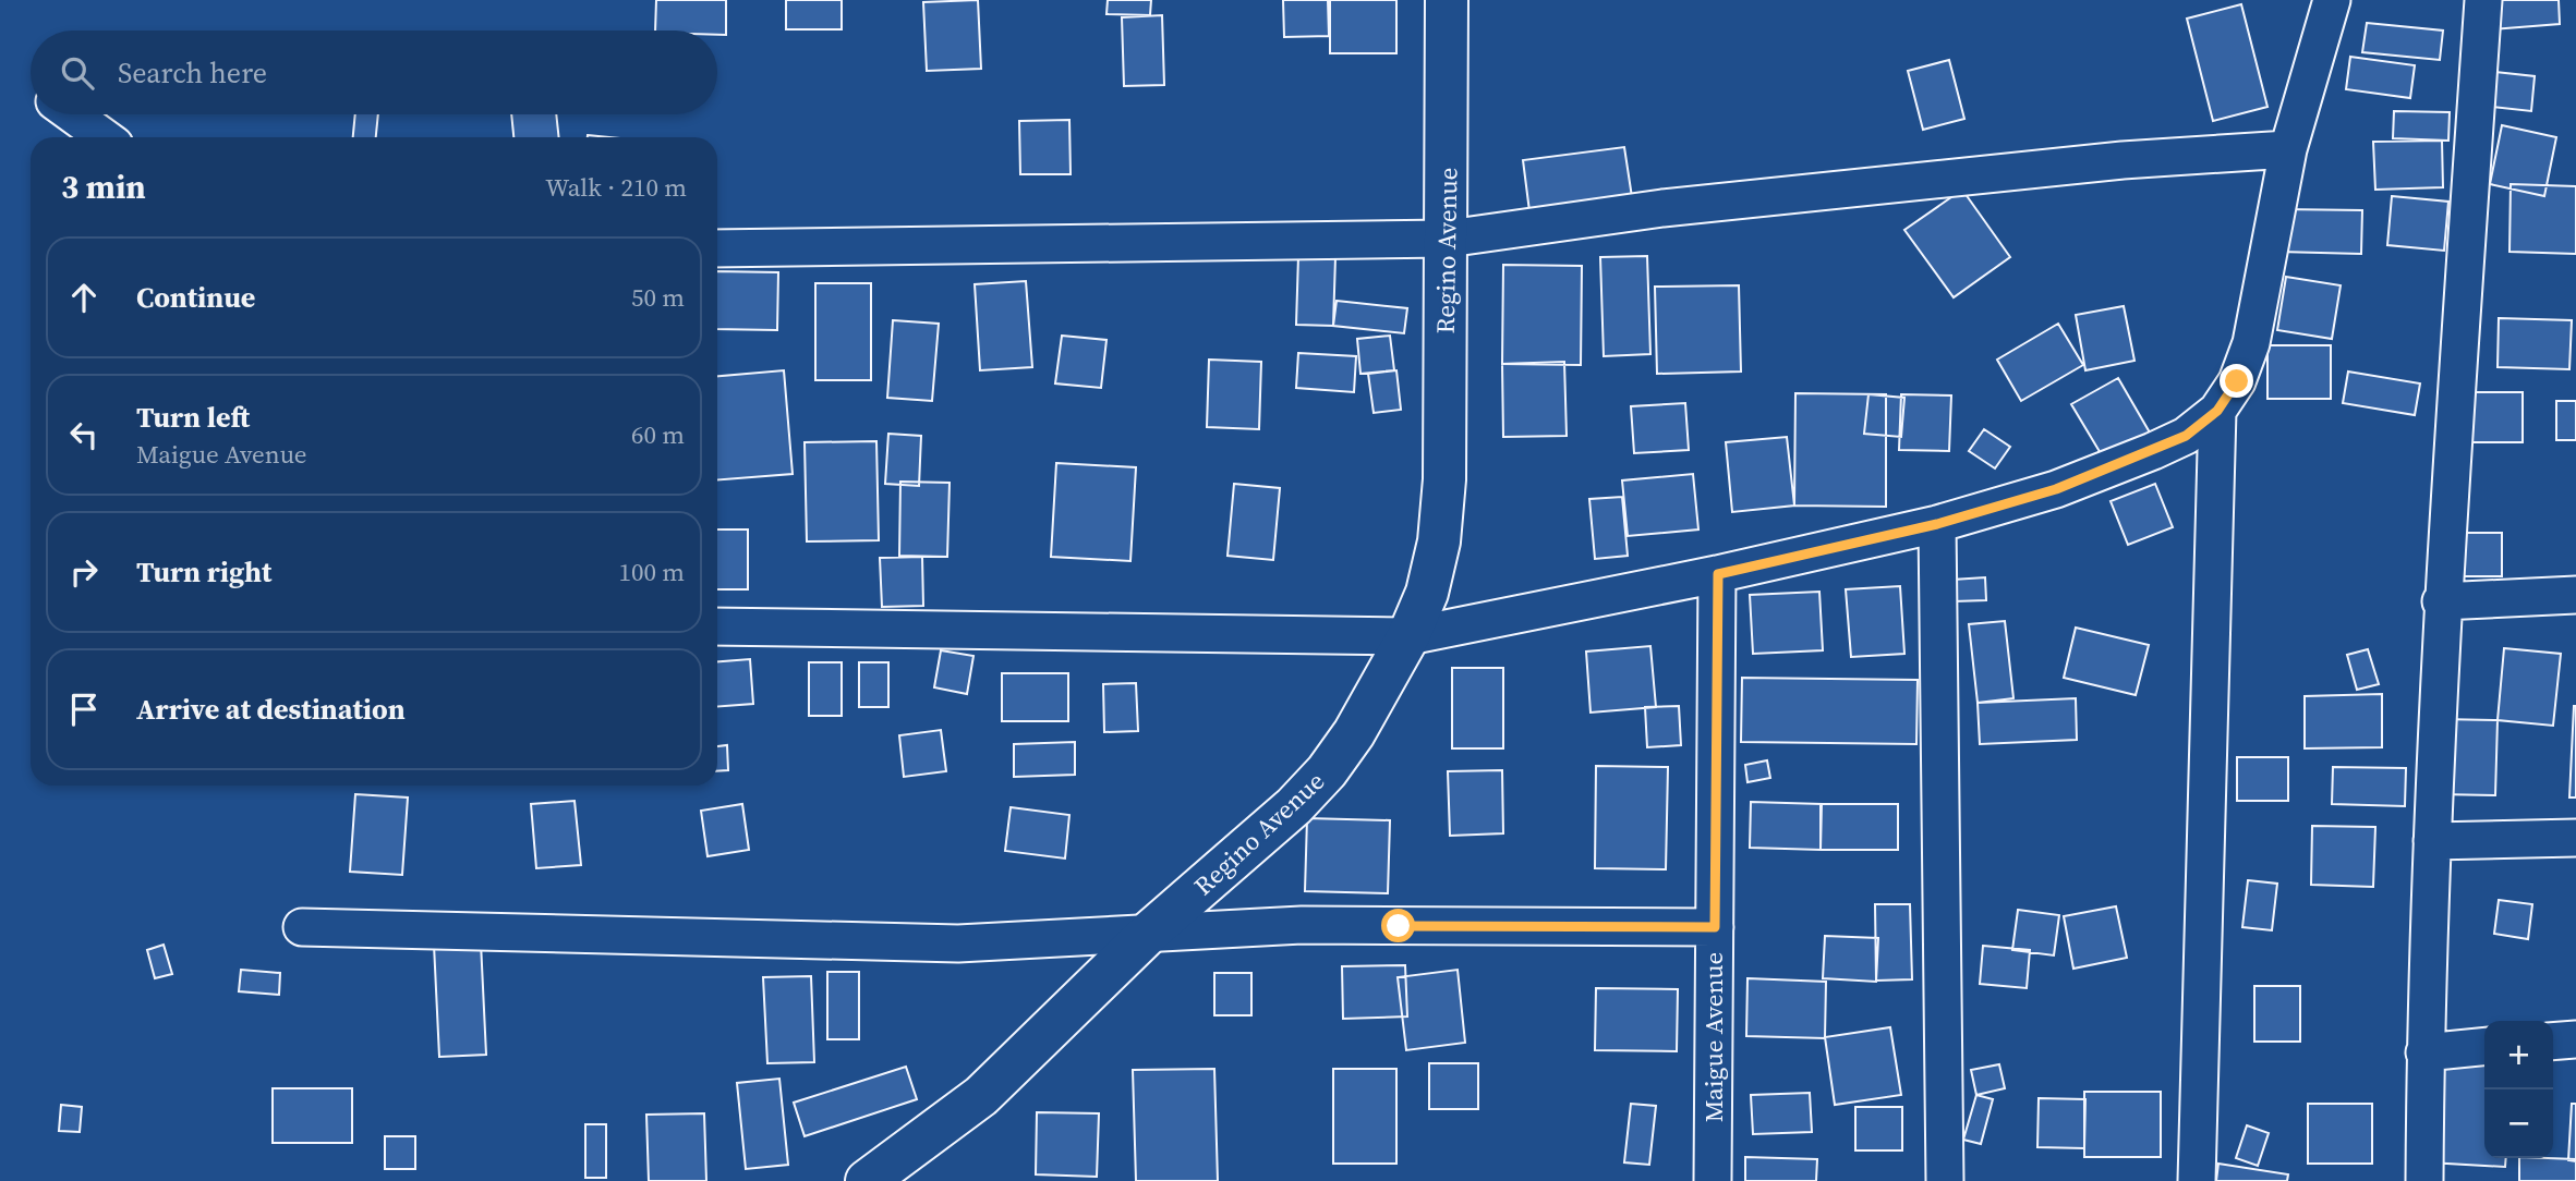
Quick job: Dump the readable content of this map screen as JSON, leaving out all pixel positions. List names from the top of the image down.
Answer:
{
  "streets": {
    "street": ["Regino Avenue", "Maigue Avenue"]
  },
  "page": {
    "search": "Search here",
    "heading": ["3 min", "Walk · 210 m"],
    "list": [
      ["Continue", "50 m"],
      ["Turn left", "Maigue Avenue", "60 m"],
      ["Turn right", "100 m"],
      "Arrive at destination"
    ],
    "map_buttons": ["+", "−"]
  }
}
